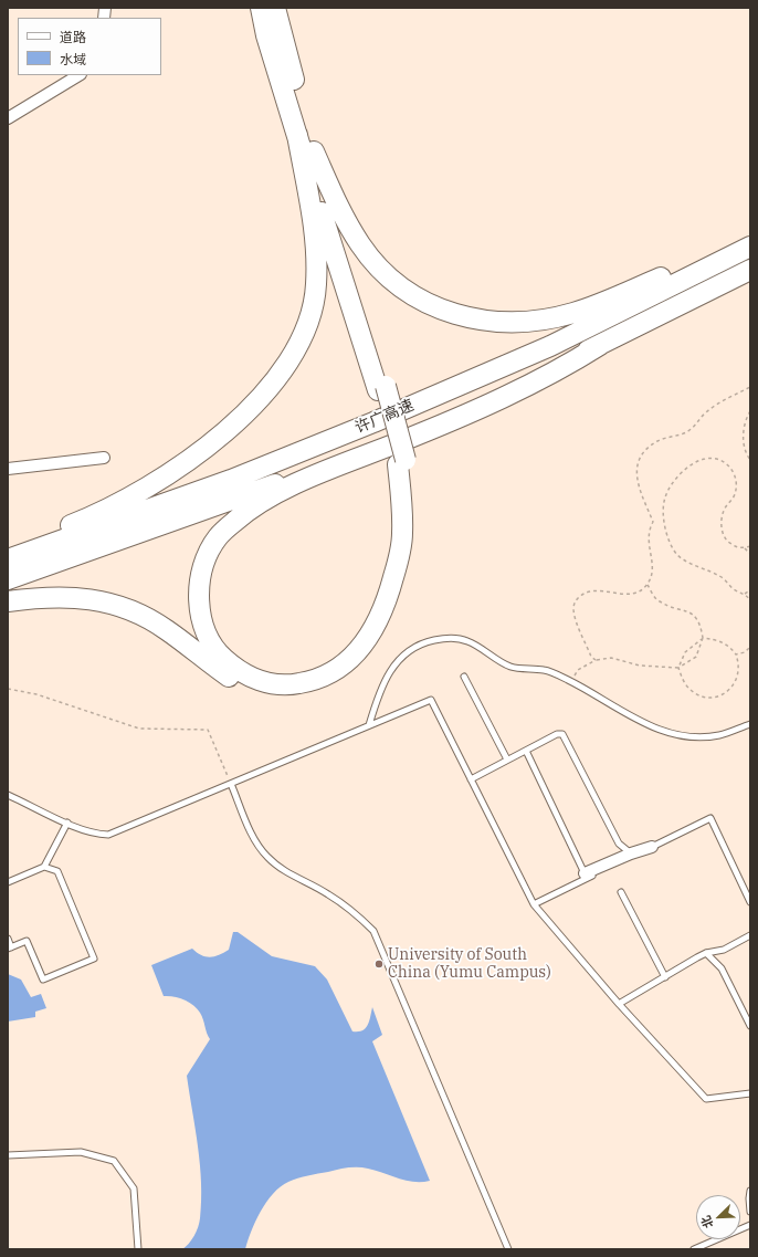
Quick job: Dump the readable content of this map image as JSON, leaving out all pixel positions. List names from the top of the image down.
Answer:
{
  "streets": {
    "highway": ["许广高速"]
  },
  "places": ["University of South China (Yumu Campus)"],
  "legend": ["道路", "水域"],
  "north": "bottom left"
}
